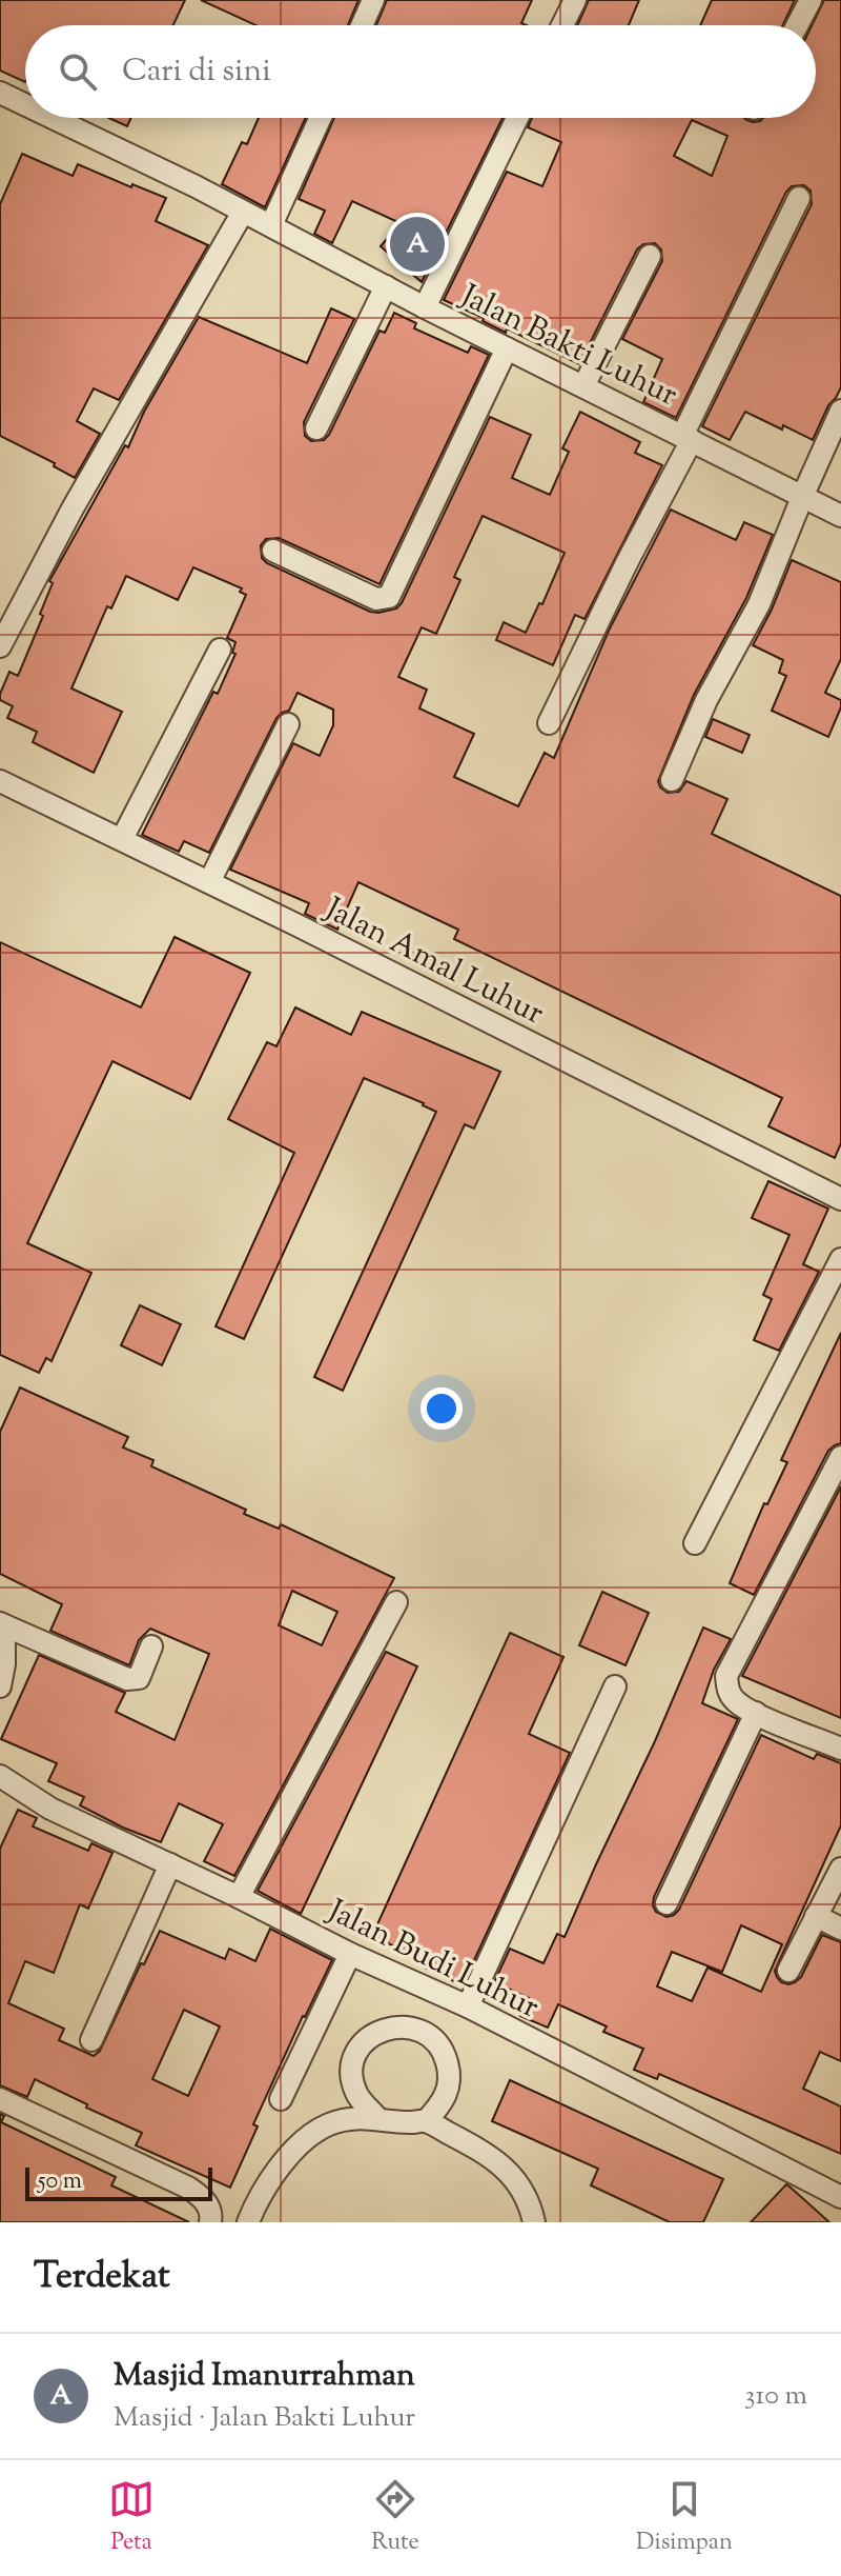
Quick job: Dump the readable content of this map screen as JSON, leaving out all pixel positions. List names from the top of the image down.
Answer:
{
  "streets": {
    "street": ["Jalan Bakti Luhur", "Jalan Amal Luhur", "Jalan Budi Luhur"]
  },
  "scale_bar": "50 m",
  "page": {
    "search": "Cari di sini",
    "pins": "A",
    "scale": "50 m",
    "heading": "Terdekat",
    "list": [
      {
        "mark": "A",
        "name": "Masjid Imanurrahman",
        "note": "Masjid · Jalan Bakti Luhur",
        "value": "310 m"
      }
    ],
    "nav": ["Peta", "Rute", "Disimpan"]
  }
}
